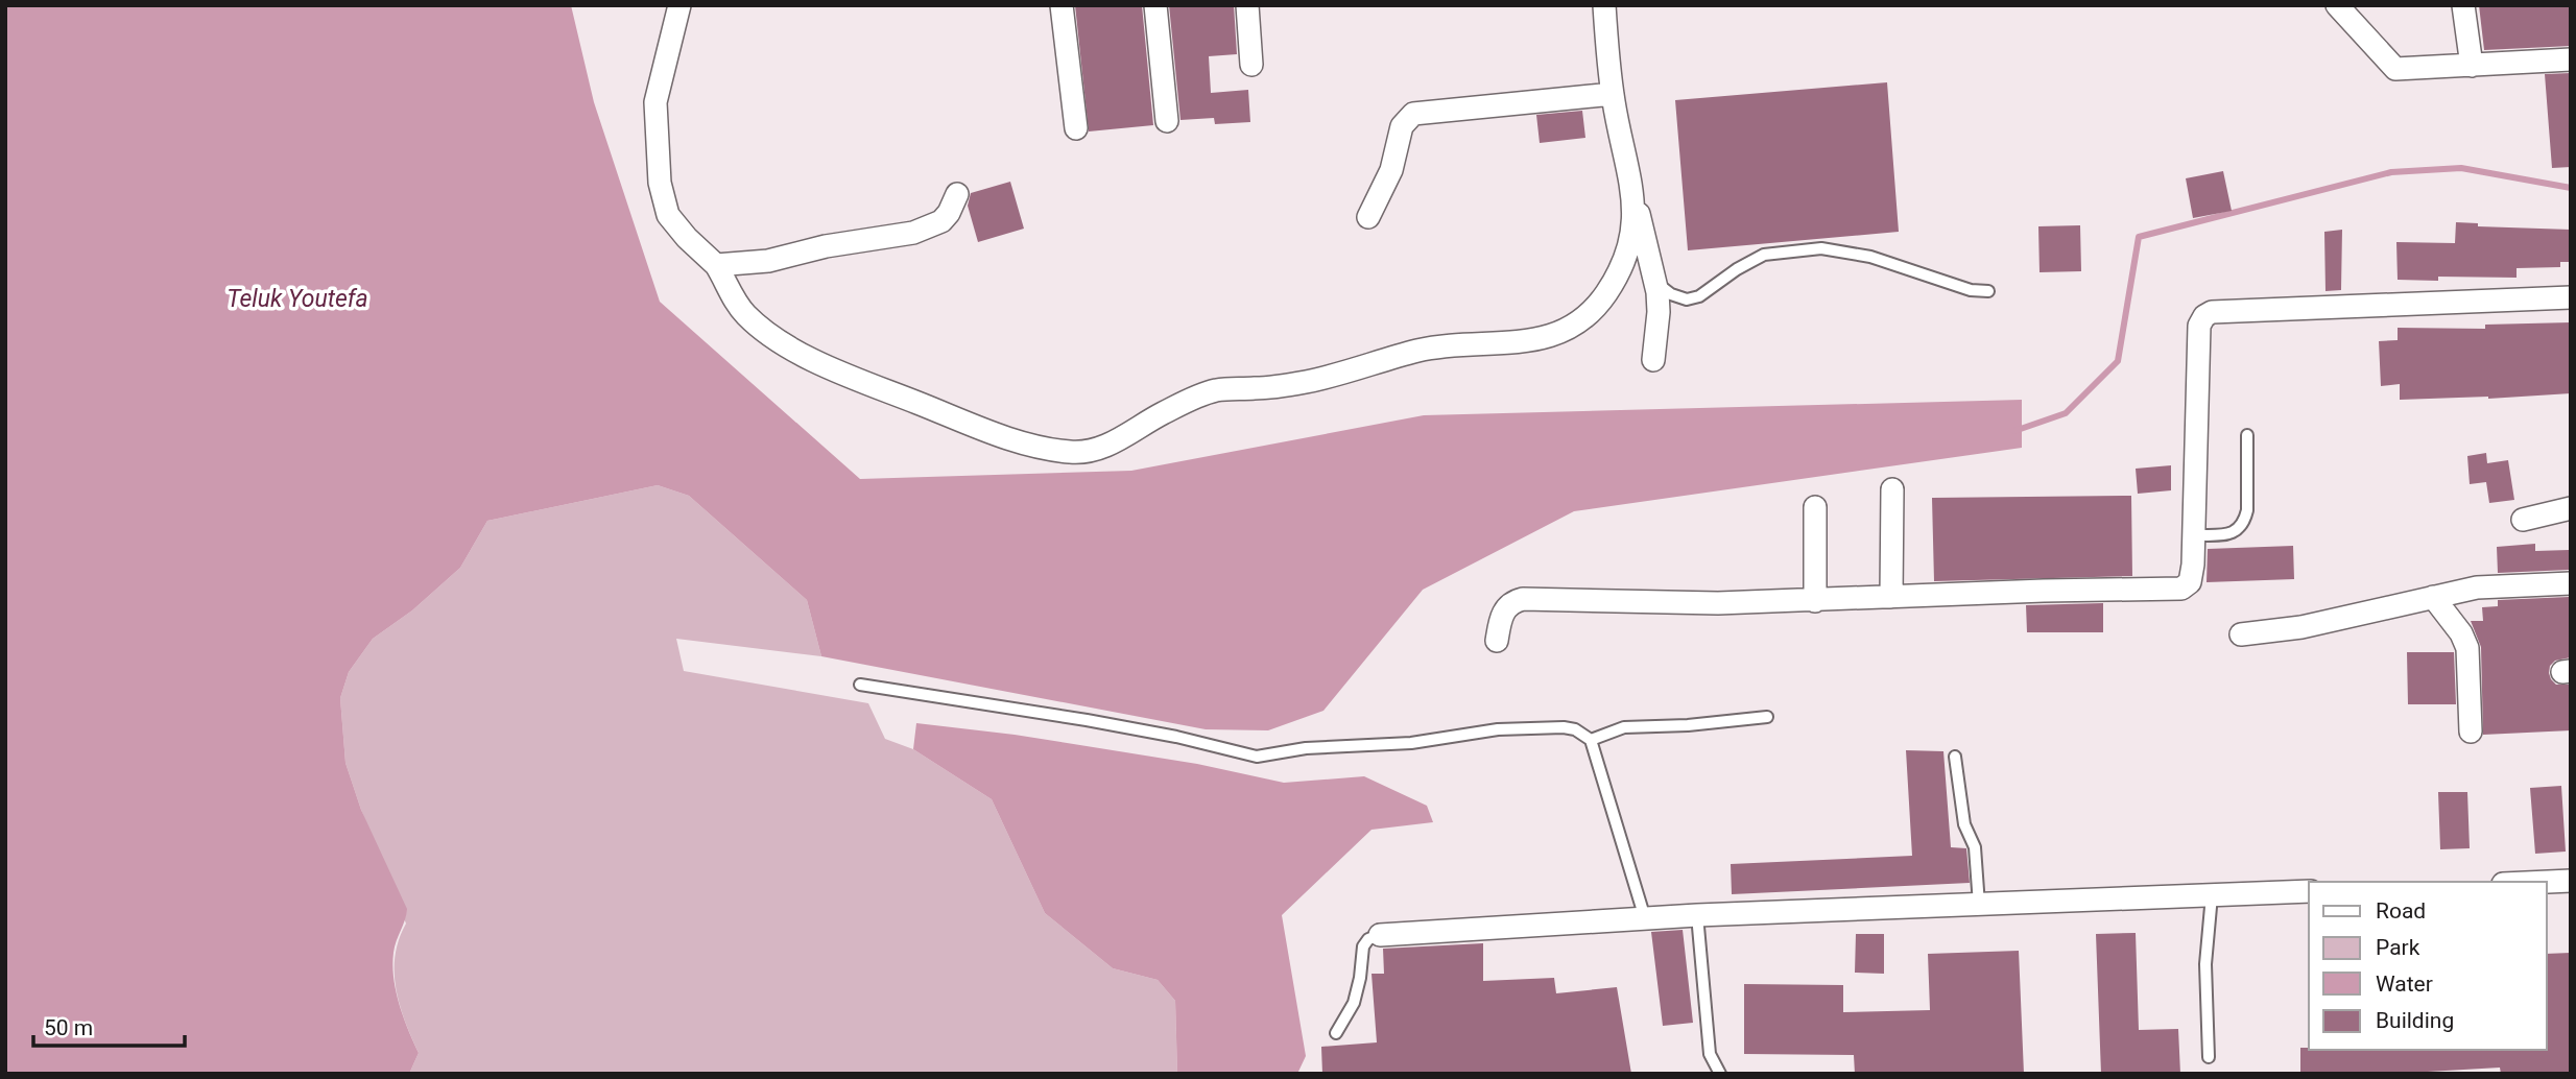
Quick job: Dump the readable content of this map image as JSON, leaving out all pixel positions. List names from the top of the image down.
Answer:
{
  "water": ["Teluk Youtefa"],
  "legend": [
    "Road",
    "Park",
    "Water",
    "Building"
  ],
  "scale_bar": "50 m"
}
